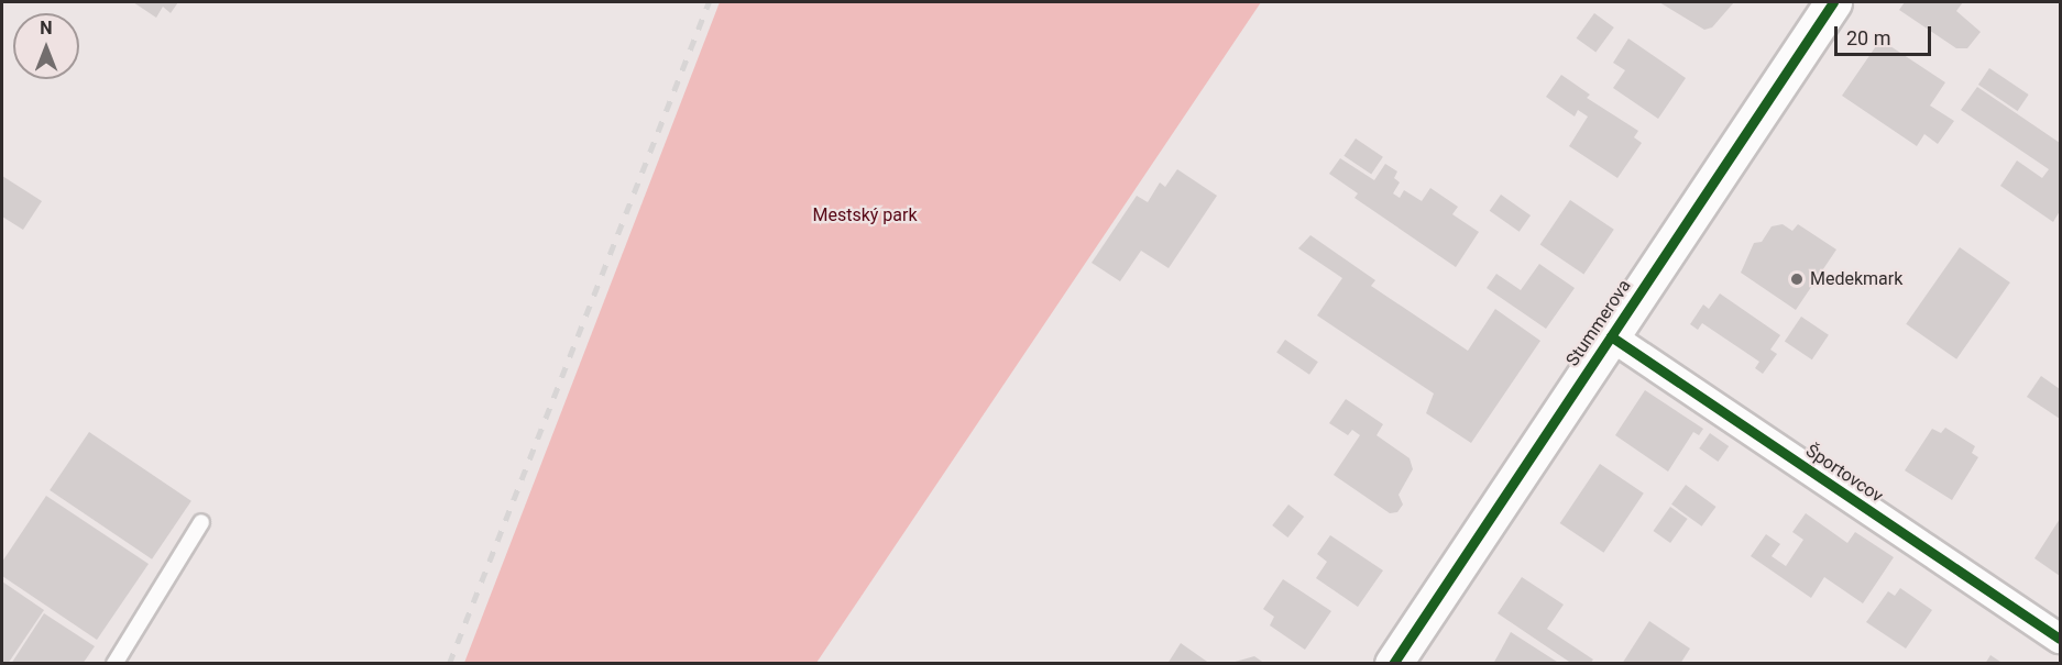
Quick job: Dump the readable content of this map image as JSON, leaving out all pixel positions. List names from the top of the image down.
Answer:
{
  "streets": {
    "street": ["Stummerova", "Športovcov"]
  },
  "crossings": [
    ["Stummerova", "Športovcov"]
  ],
  "parks": ["Mestský park"],
  "places": ["Medekmark"],
  "scale_bar": "20 m",
  "north": "top"
}
